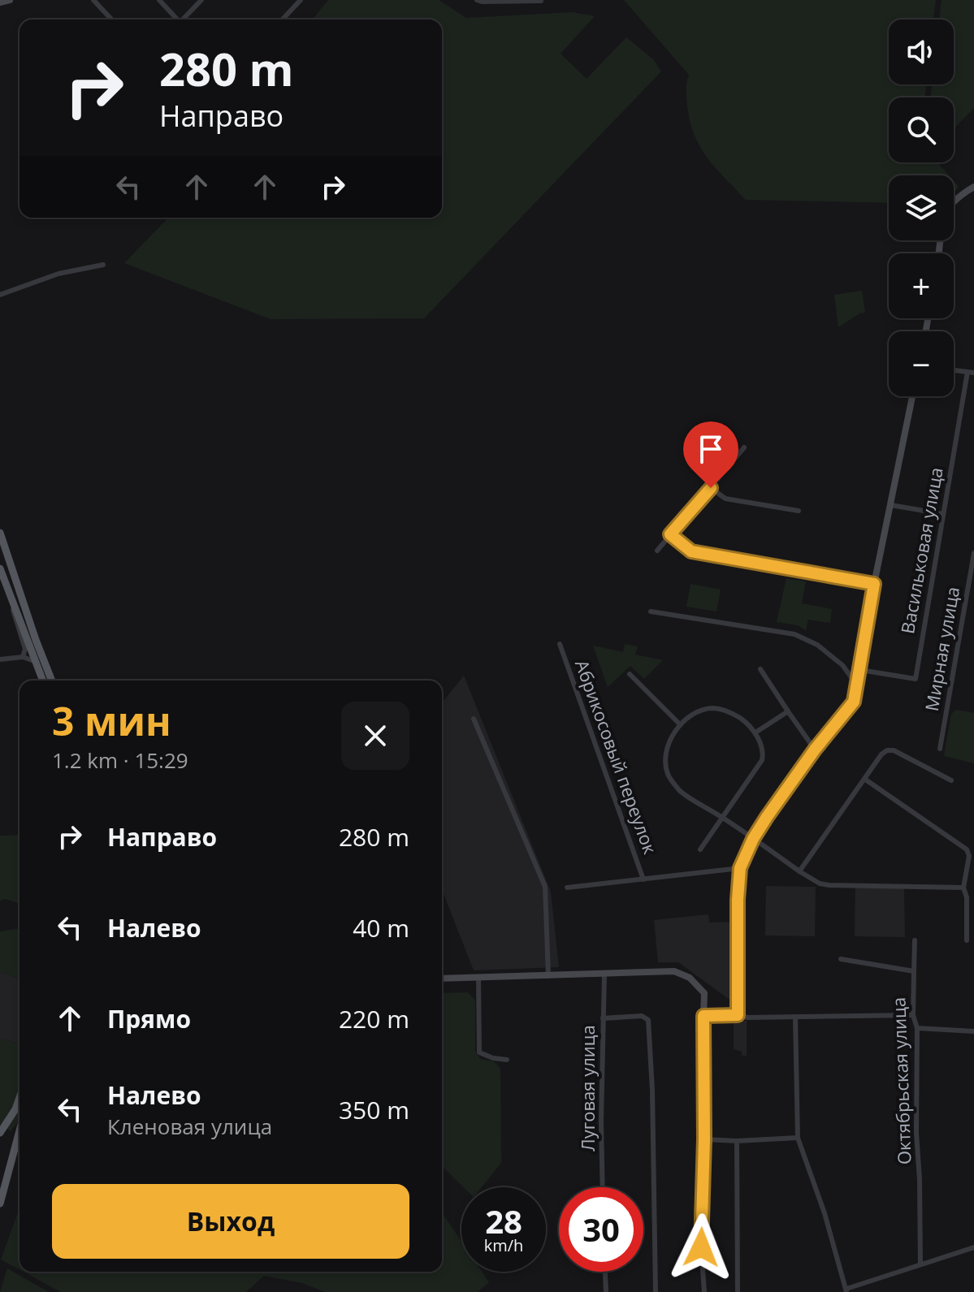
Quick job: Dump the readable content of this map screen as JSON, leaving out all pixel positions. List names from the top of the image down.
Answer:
{
  "streets": {
    "street": [
      "Васильковая улица",
      "Мирная улица",
      "Абрикосовый переулок",
      "Октябрьская улица",
      "Луговая улица"
    ]
  },
  "page": {
    "map_buttons": ["+", "−"],
    "turn": ["280 m", "Направо"],
    "heading": ["3 мин", "1.2 km · 15:29"],
    "list": [
      {
        "name": "Направо",
        "value": "280 m"
      },
      {
        "name": "Налево",
        "value": "40 m"
      },
      {
        "name": "Прямо",
        "value": "220 m"
      },
      {
        "name": "Налево",
        "note": "Кленовая улица",
        "value": "350 m"
      }
    ],
    "buttons": "Выход",
    "speed": "28 km/h",
    "limit": "30"
  }
}
